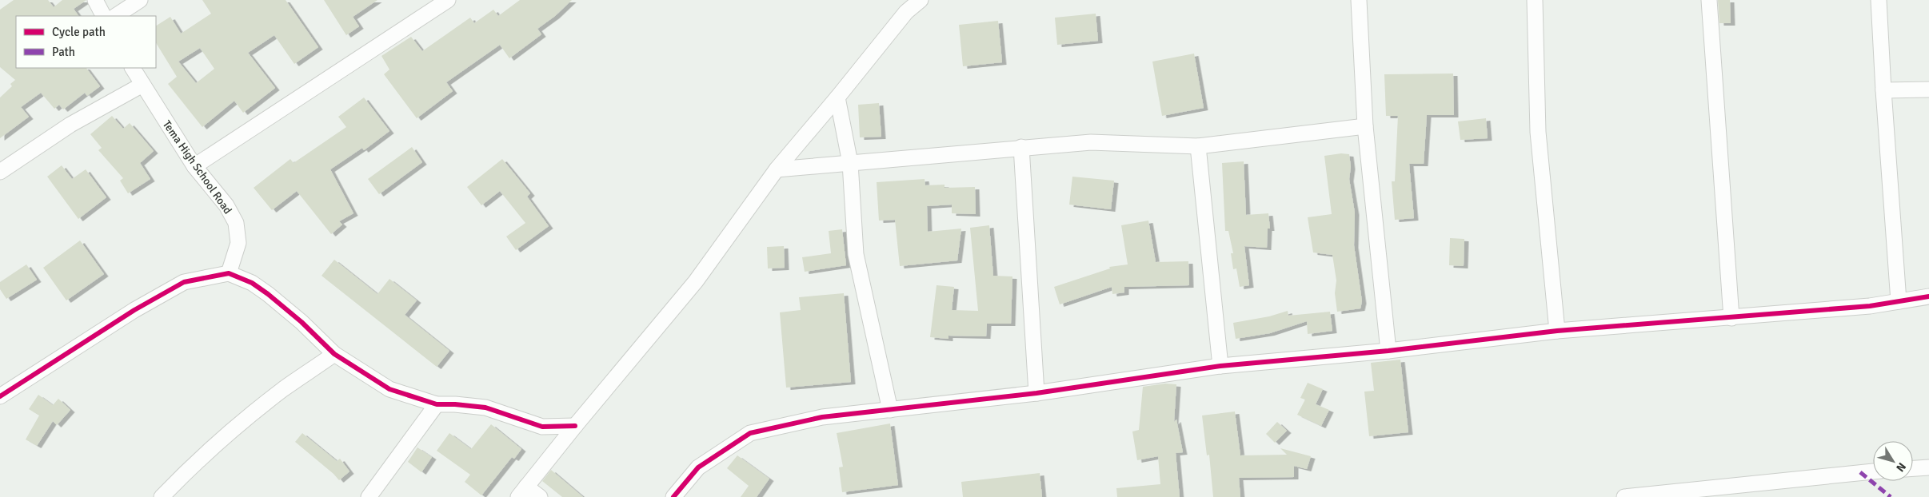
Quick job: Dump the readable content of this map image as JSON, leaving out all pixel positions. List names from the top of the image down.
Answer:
{
  "streets": {
    "street": ["Tema High School Road"]
  },
  "legend": ["Cycle path", "Path"],
  "north": "bottom right"
}
